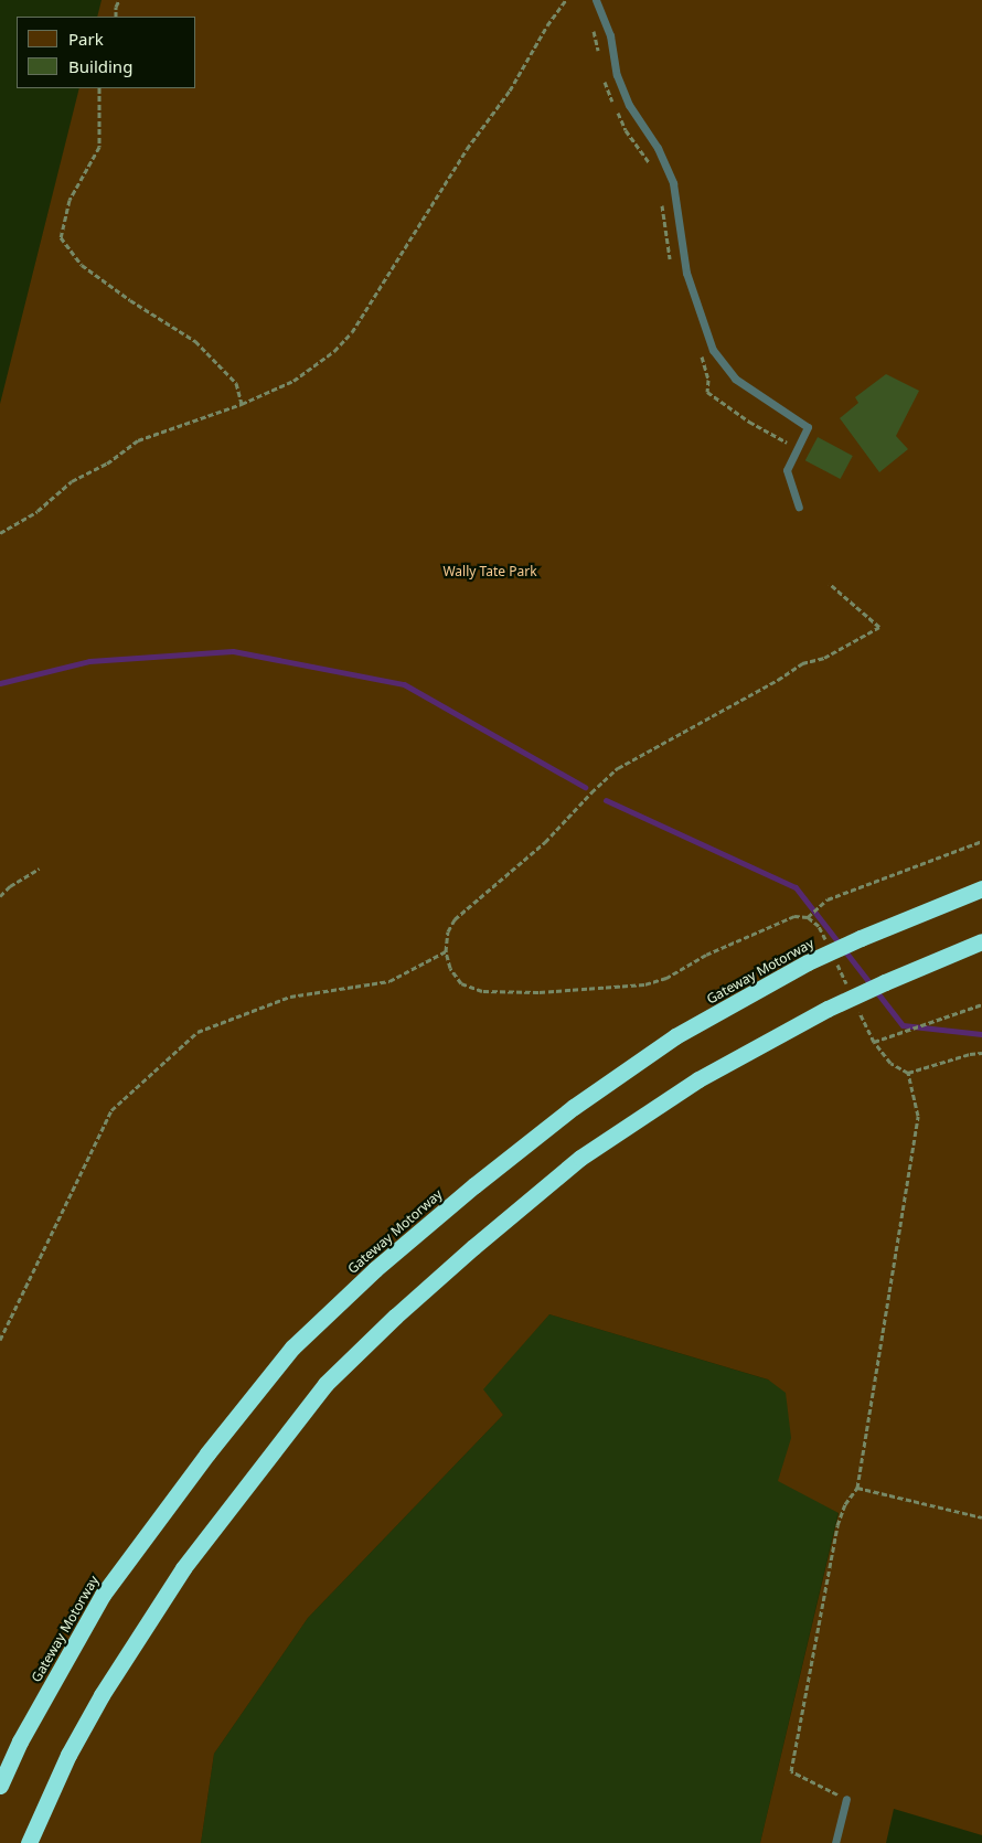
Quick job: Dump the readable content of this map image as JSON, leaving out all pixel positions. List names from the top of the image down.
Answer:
{
  "streets": {
    "highway": ["Gateway Motorway"]
  },
  "parks": ["Wally Tate Park"],
  "legend": ["Park", "Building"]
}
